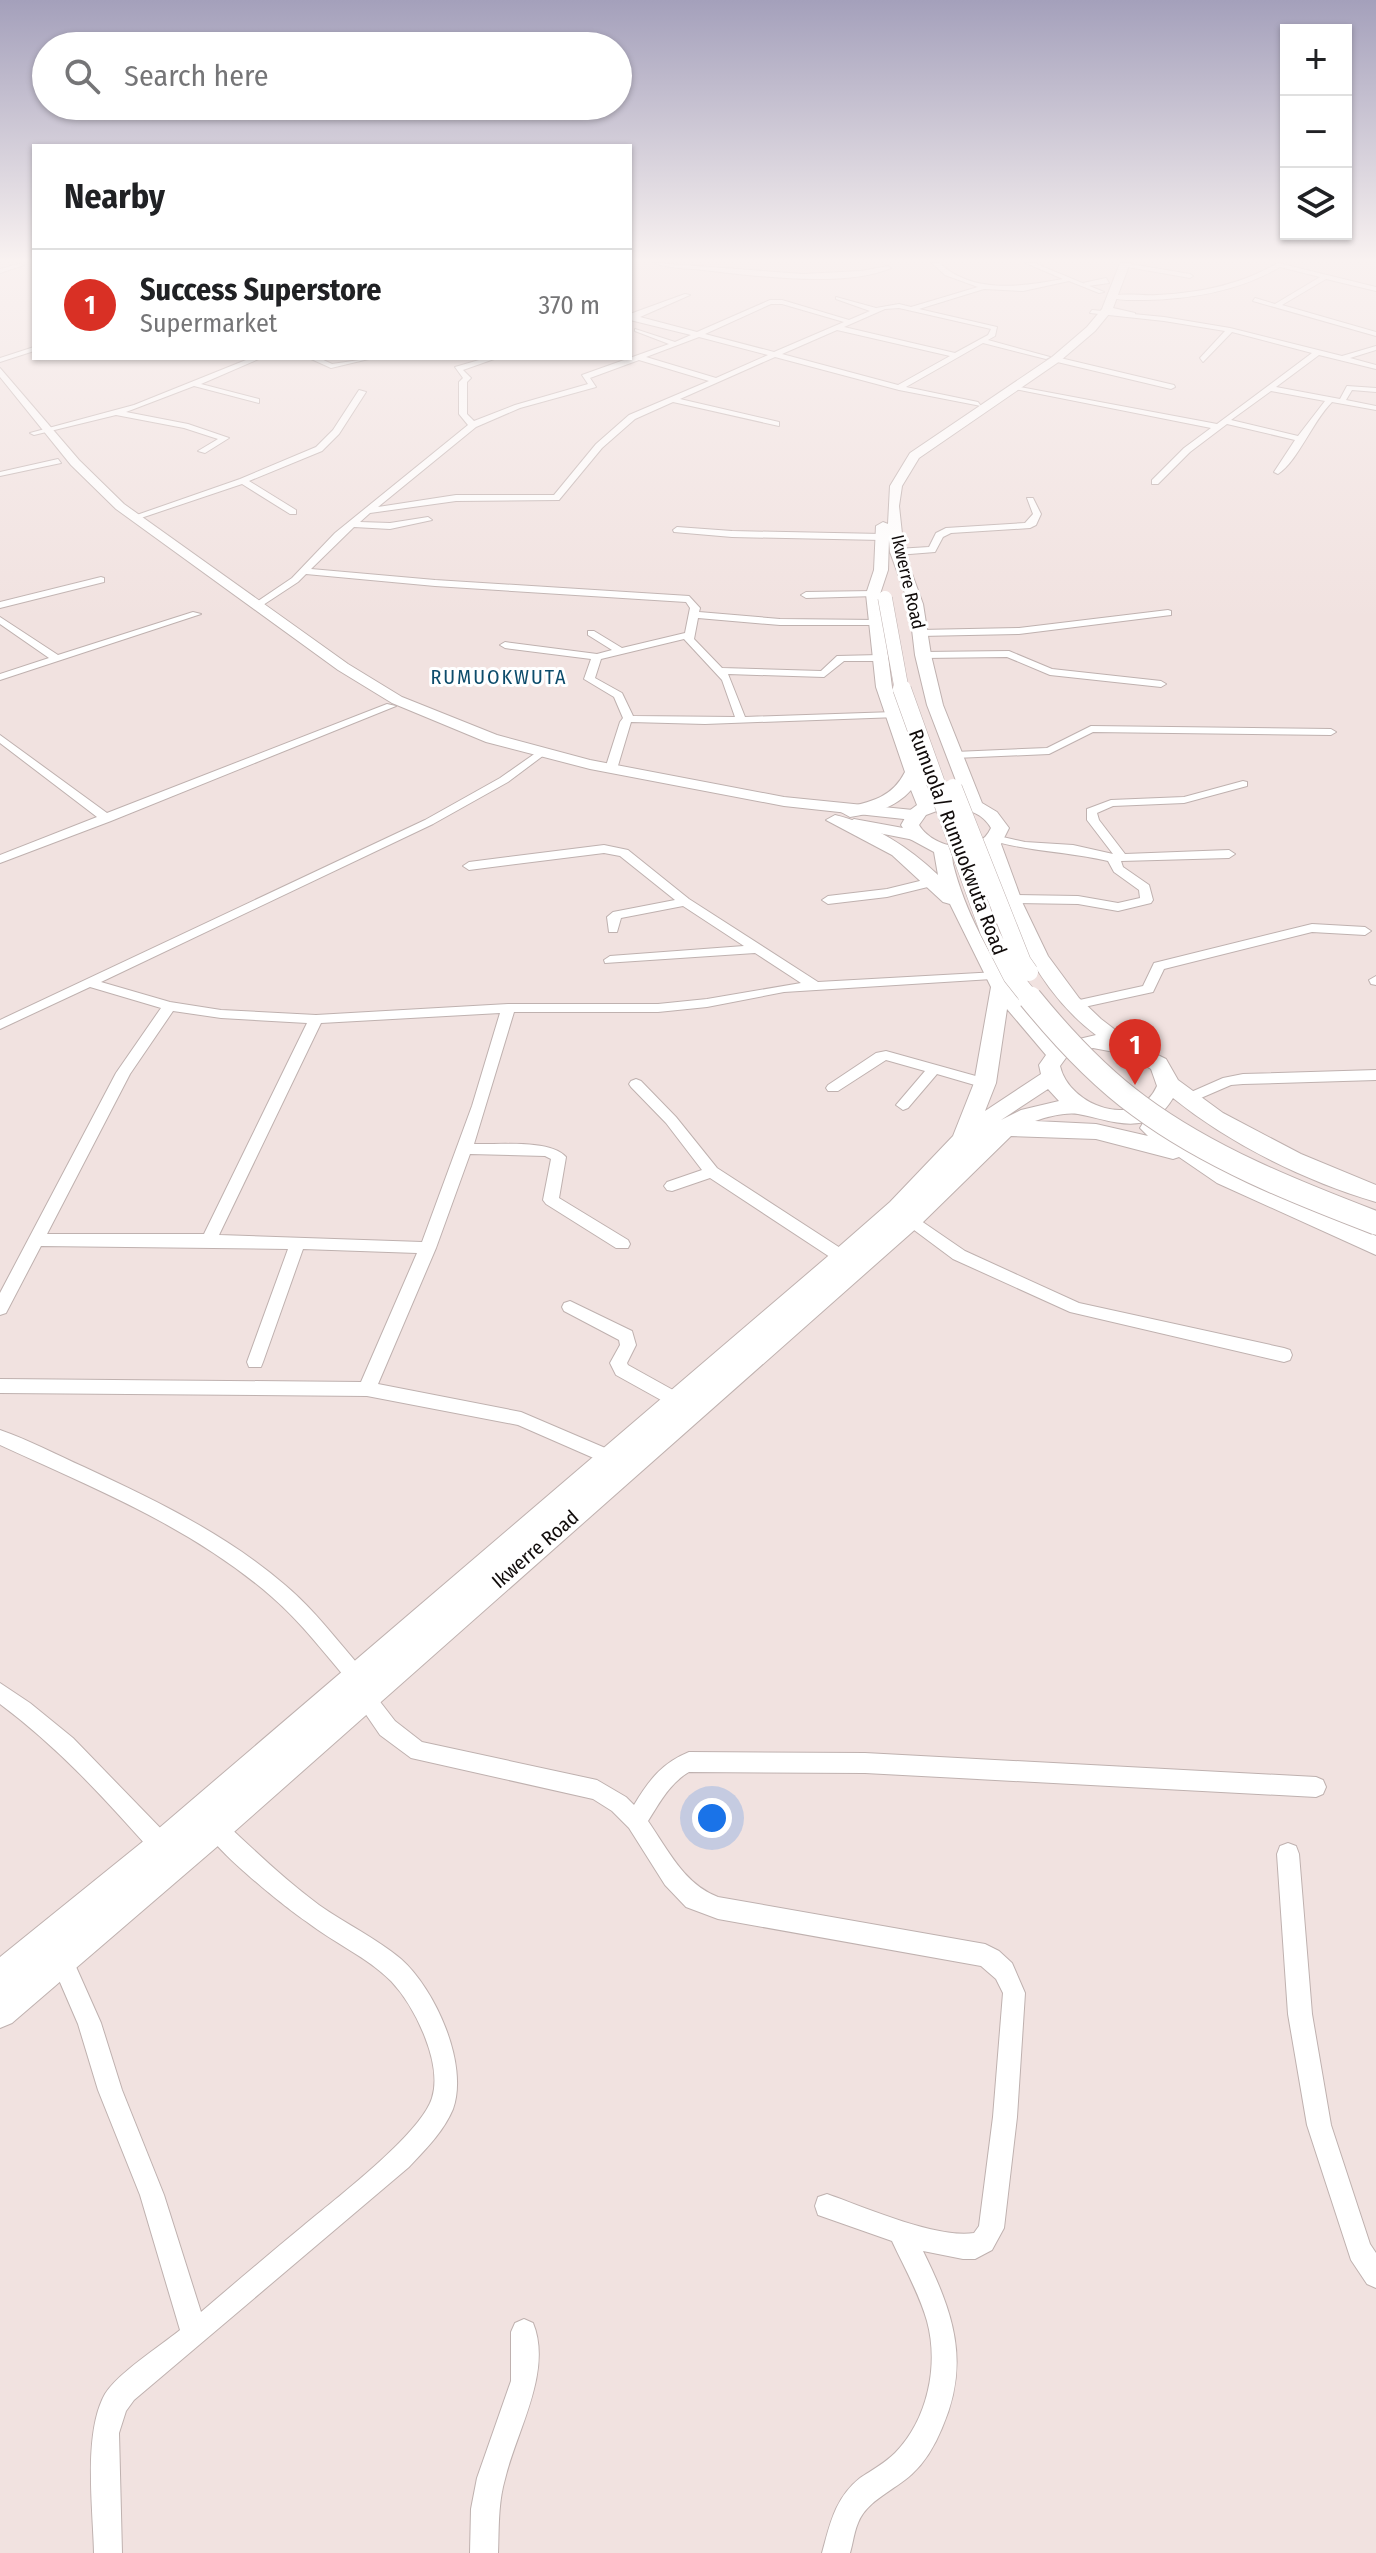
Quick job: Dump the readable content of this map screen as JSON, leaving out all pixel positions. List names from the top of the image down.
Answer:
{
  "streets": {
    "main road": ["Ikwerre Road", "Rumuola/ Rumuokwuta Road"]
  },
  "crossings": [
    ["Ikwerre Road", "Rumuola/ Rumuokwuta Road"]
  ],
  "districts": ["RUMUOKWUTA"],
  "page": {
    "map_buttons": ["+", "−"],
    "search": "Search here",
    "heading": "Nearby",
    "list": [
      {
        "mark": "1",
        "name": "Success Superstore",
        "note": "Supermarket",
        "value": "370 m"
      }
    ],
    "pins": "1"
  }
}
